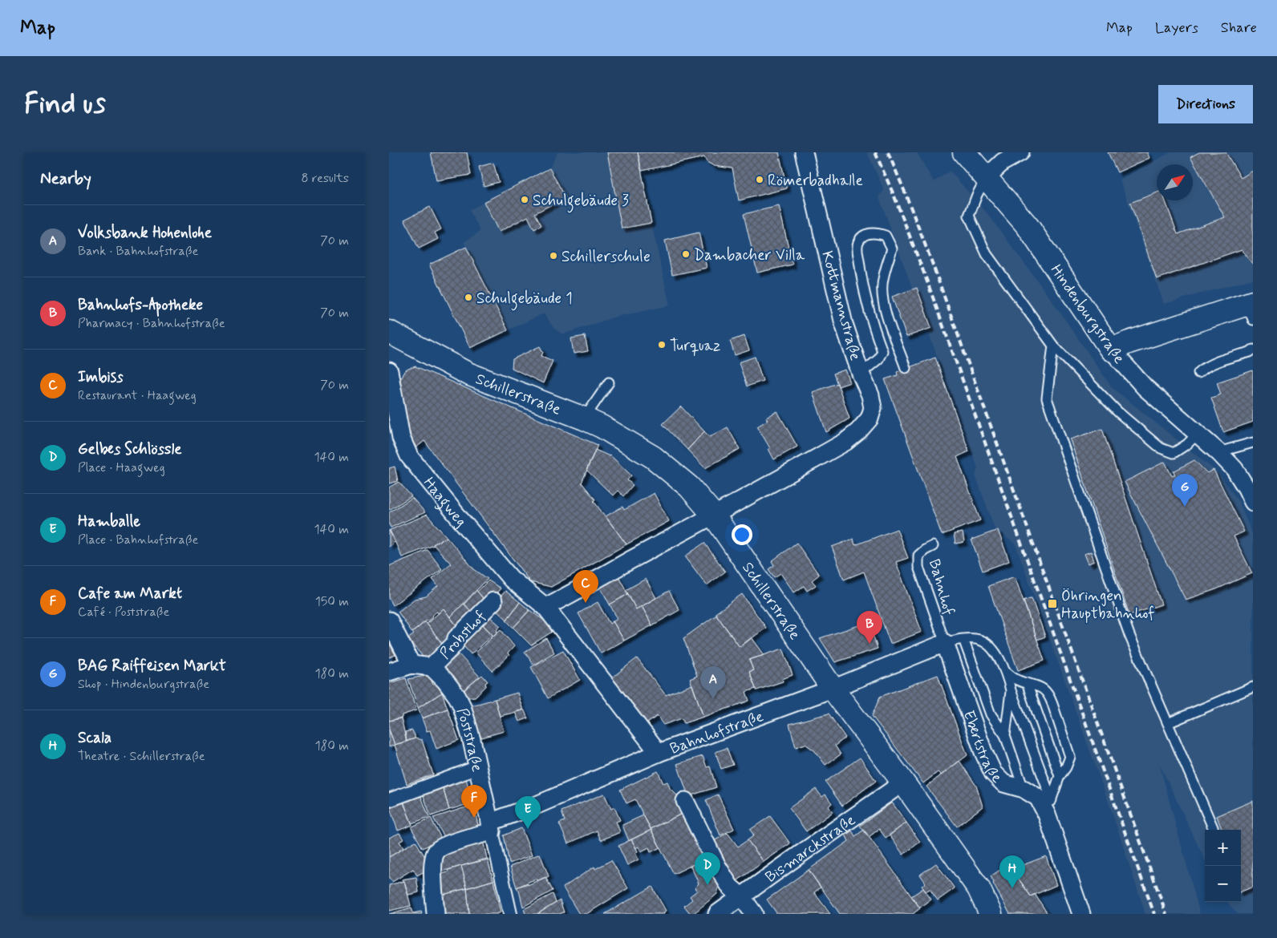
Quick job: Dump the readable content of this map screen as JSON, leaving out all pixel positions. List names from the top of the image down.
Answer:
{
  "streets": {
    "main road": ["Hindenburgstraße", "Schillerstraße"],
    "street": [
      "Kottmannstraße",
      "Haagweg",
      "Probsthof",
      "Bahnhofstraße",
      "Poststraße",
      "Ebertstraße",
      "Bismarckstraße"
    ],
    "lane": ["Bahnhof"]
  },
  "crossings": [
    ["Kottmannstraße", "Schillerstraße"],
    ["Schillerstraße", "Bahnhofstraße"],
    ["Schillerstraße", "Bismarckstraße"],
    ["Haagweg", "Bahnhofstraße"],
    ["Bahnhof", "Bahnhofstraße"],
    ["Bahnhof", "Ebertstraße"],
    ["Probsthof", "Poststraße"],
    ["Bahnhofstraße", "Poststraße"],
    ["Bahnhofstraße", "Ebertstraße"]
  ],
  "places": {
    "other": [
      "Römerbadhalle",
      "Schulgebäude 3",
      "Dambacher Villa",
      "Schillerschule",
      "Schulgebäude 1",
      "Turquaz"
    ],
    "transit": ["Öhringen Hauptbahnhof"]
  },
  "north": "top right",
  "page": {
    "header": "Map",
    "nav": ["Map", "Layers", "Share"],
    "buttons": "Directions",
    "title": "Find us",
    "heading": ["Nearby", "8 results"],
    "list": [
      {
        "mark": "A",
        "name": "Volksbank Hohenlohe",
        "note": "Bank · Bahnhofstraße",
        "value": "70 m"
      },
      {
        "mark": "B",
        "name": "Bahnhofs-Apotheke",
        "note": "Pharmacy · Bahnhofstraße",
        "value": "70 m"
      },
      {
        "mark": "C",
        "name": "Imbiss",
        "note": "Restaurant · Haagweg",
        "value": "70 m"
      },
      {
        "mark": "D",
        "name": "Gelbes Schlössle",
        "note": "Place · Haagweg",
        "value": "140 m"
      },
      {
        "mark": "E",
        "name": "Hamballe",
        "note": "Place · Bahnhofstraße",
        "value": "140 m"
      },
      {
        "mark": "F",
        "name": "Cafe am Markt",
        "note": "Café · Poststraße",
        "value": "150 m"
      },
      {
        "mark": "G",
        "name": "BAG Raiffeisen Markt",
        "note": "Shop · Hindenburgstraße",
        "value": "180 m"
      },
      {
        "mark": "H",
        "name": "Scala",
        "note": "Theatre · Schillerstraße",
        "value": "180 m"
      }
    ],
    "pins": [
      "G",
      "C",
      "B",
      "A",
      "F",
      "E",
      "D",
      "H"
    ],
    "map_buttons": ["+", "−"]
  }
}
